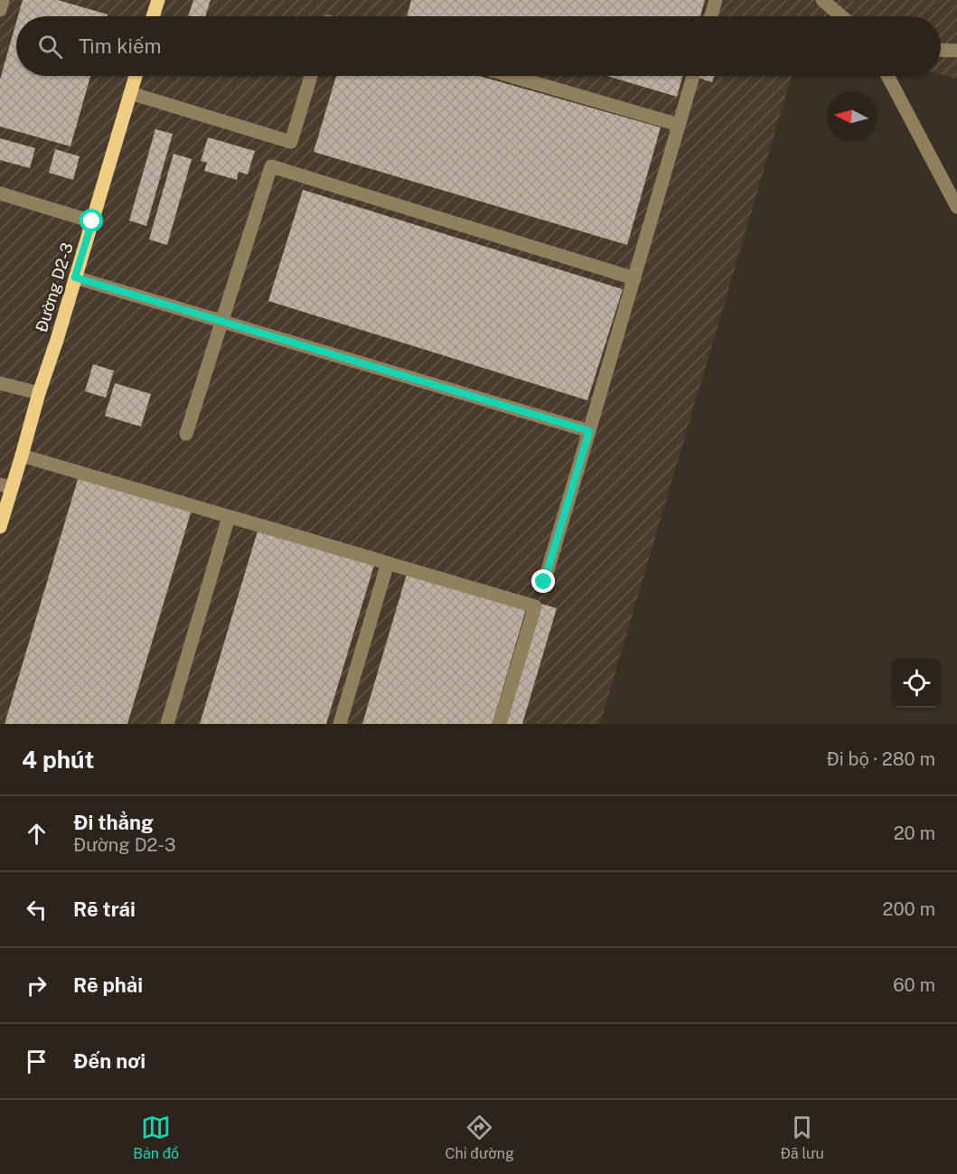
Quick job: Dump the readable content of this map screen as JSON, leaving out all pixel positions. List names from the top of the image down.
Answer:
{
  "streets": {
    "main road": ["Đường D2-3"]
  },
  "north": "left",
  "page": {
    "search": "Tìm kiếm",
    "heading": ["4 phút", "Đi bộ · 280 m"],
    "list": [
      ["Đi thẳng", "Đường D2-3", "20 m"],
      ["Rẽ trái", "200 m"],
      ["Rẽ phải", "60 m"],
      "Đến nơi"
    ],
    "nav": ["Bản đồ", "Chỉ đường", "Đã lưu"]
  }
}
